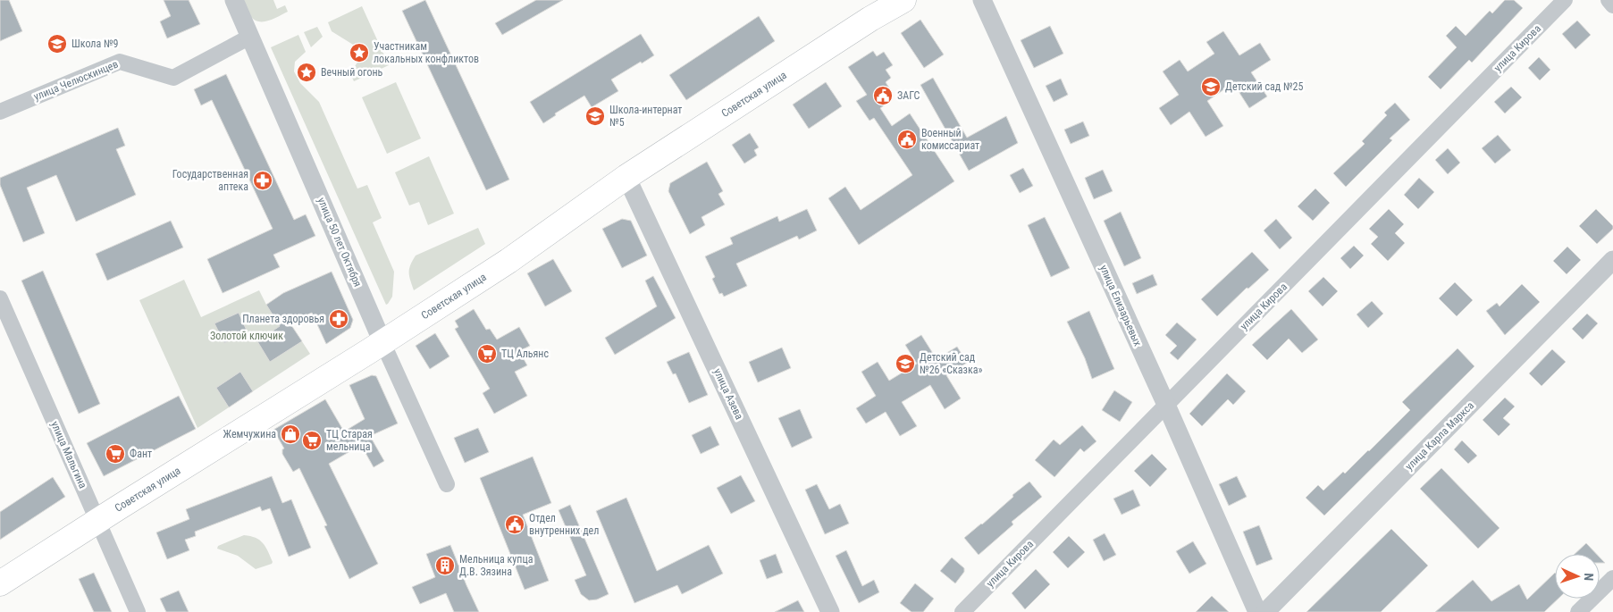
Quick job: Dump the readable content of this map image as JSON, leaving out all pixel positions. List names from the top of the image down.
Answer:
{
  "streets": {
    "main road": ["Советская улица"],
    "street": [
      "улица Кирова",
      "улица Челюскинцев",
      "улица 50 лет Октября",
      "улица Елизарьевых",
      "улица Азева",
      "улица Карла Маркса",
      "улица Мальгина"
    ]
  },
  "crossings": [
    ["улица Кирова", "улица Елизарьевых"],
    ["улица Челюскинцев", "улица 50 лет Октября"],
    ["Советская улица", "улица 50 лет Октября"],
    ["Советская улица", "улица Азева"],
    ["Советская улица", "улица Мальгина"]
  ],
  "parks": ["Золотой ключик"],
  "places": {
    "school or university": [
      "Школа №9",
      "Детский сад №25",
      "Школа-интернат №5",
      "Детский сад №26 «Сказка»"
    ],
    "place": ["Участникам локальных конфликтов", "Вечный огонь"],
    "public building": ["ЗАГС", "Военный комиссариат", "Отдел внутренних дел"],
    "pharmacy": ["Государственная аптека", "Планета здоровья"],
    "supermarket": ["ТЦ Альянс", "ТЦ Старая мельница", "Фант"],
    "shop": ["Жемчужина"],
    "building": ["Мельница купца Д.В. Зязина"]
  },
  "north": "right"
}
